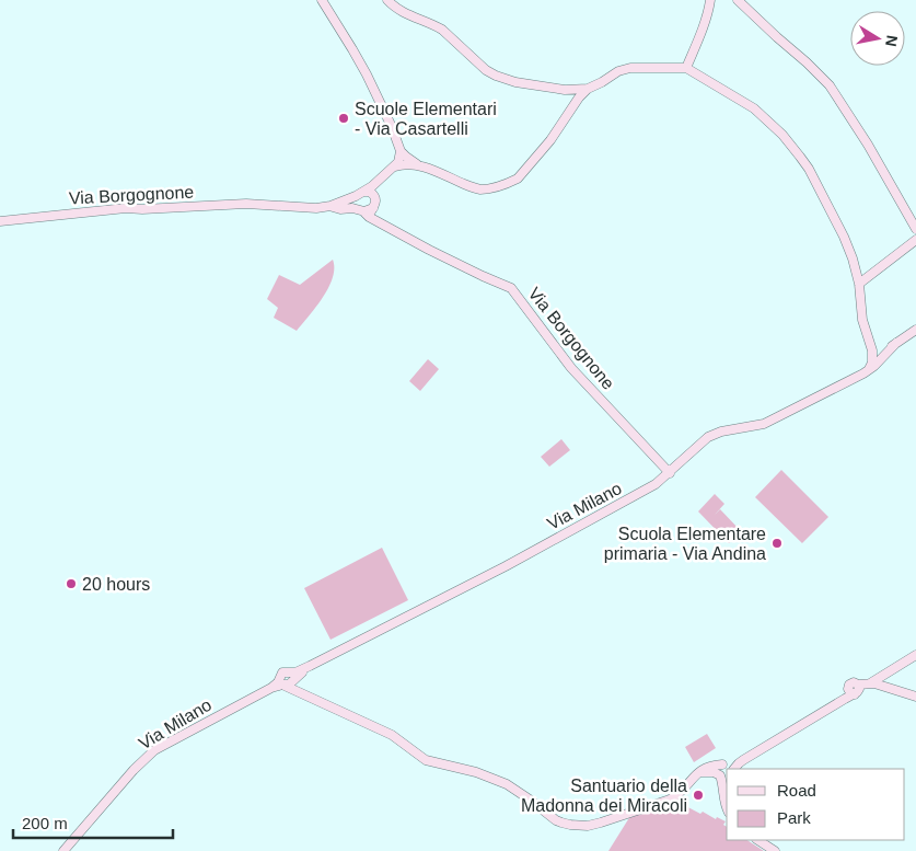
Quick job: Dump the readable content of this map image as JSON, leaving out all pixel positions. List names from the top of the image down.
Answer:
{
  "streets": {
    "street": ["Via Borgognone", "Via Milano"]
  },
  "crossings": [
    ["Via Borgognone", "Via Milano"]
  ],
  "places": [
    "Scuole Elementari - Via Casartelli",
    "Scuola Elementare primaria - Via Andina",
    "20 hours",
    "Santuario della Madonna dei Miracoli"
  ],
  "legend": ["Road", "Park"],
  "scale_bar": "200 m",
  "north": "right"
}
